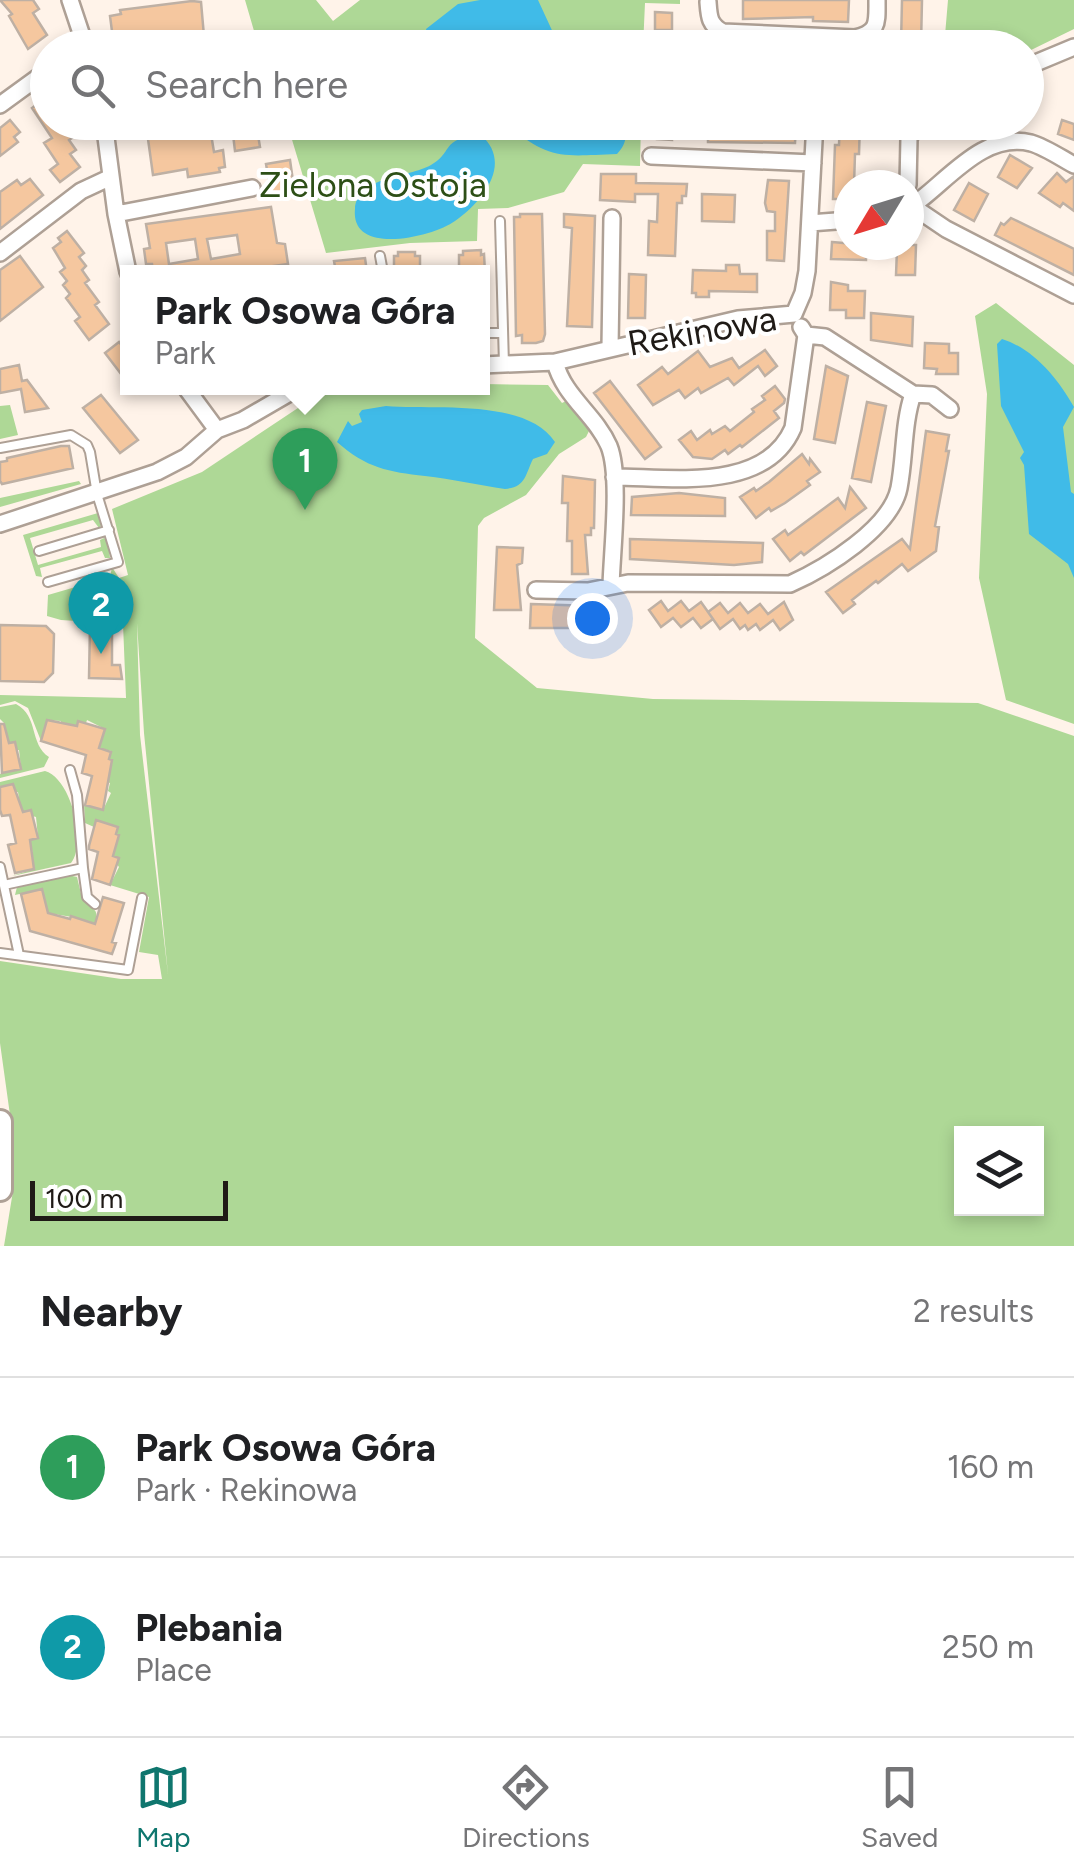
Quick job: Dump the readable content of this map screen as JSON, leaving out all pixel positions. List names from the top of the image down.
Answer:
{
  "streets": {
    "street": ["Rekinowa"]
  },
  "parks": ["Zielona Ostoja"],
  "scale_bar": "100 m",
  "north": "bottom left",
  "page": {
    "search": "Search here",
    "popup": ["Park Osowa Góra", "Park"],
    "pins": ["1", "2"],
    "scale": "100 m",
    "heading": ["Nearby", "2 results"],
    "list": [
      {
        "mark": "1",
        "name": "Park Osowa Góra",
        "note": "Park · Rekinowa",
        "value": "160 m"
      },
      {
        "mark": "2",
        "name": "Plebania",
        "note": "Place",
        "value": "250 m"
      }
    ],
    "nav": ["Map", "Directions", "Saved"]
  }
}
